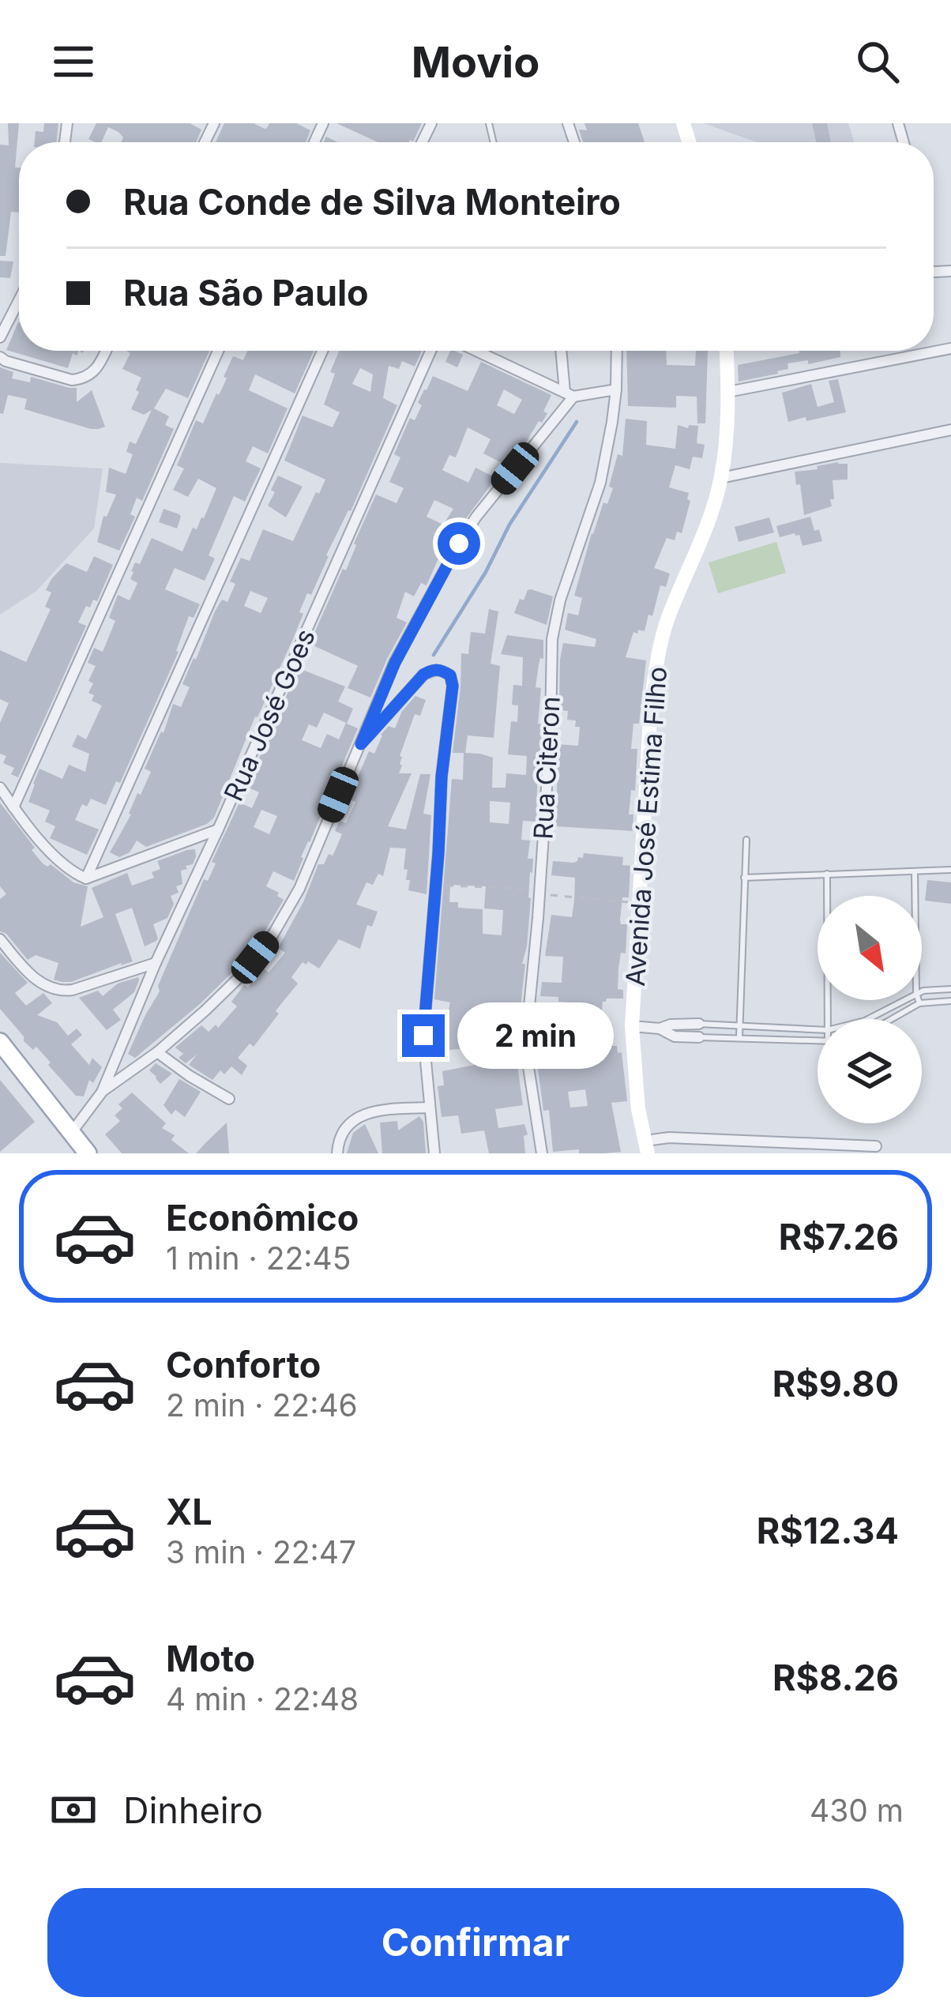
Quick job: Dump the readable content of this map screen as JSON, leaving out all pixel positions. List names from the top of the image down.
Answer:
{
  "streets": {
    "street": ["Rua José Goes", "Rua Citeron", "Avenida José Estima Filho"]
  },
  "north": "bottom right",
  "page": {
    "header": "Movio",
    "banner": ["Rua Conde de Silva Monteiro", "Rua São Paulo"],
    "bubble": "2 min",
    "list": [
      {
        "name": "Econômico",
        "note": "1 min · 22:45",
        "value": "R$7.26"
      },
      {
        "name": "Conforto",
        "note": "2 min · 22:46",
        "value": "R$9.80"
      },
      {
        "name": "XL",
        "note": "3 min · 22:47",
        "value": "R$12.34"
      },
      {
        "name": "Moto",
        "note": "4 min · 22:48",
        "value": "R$8.26"
      }
    ],
    "pay": ["Dinheiro", "430 m"],
    "buttons": "Confirmar"
  }
}
